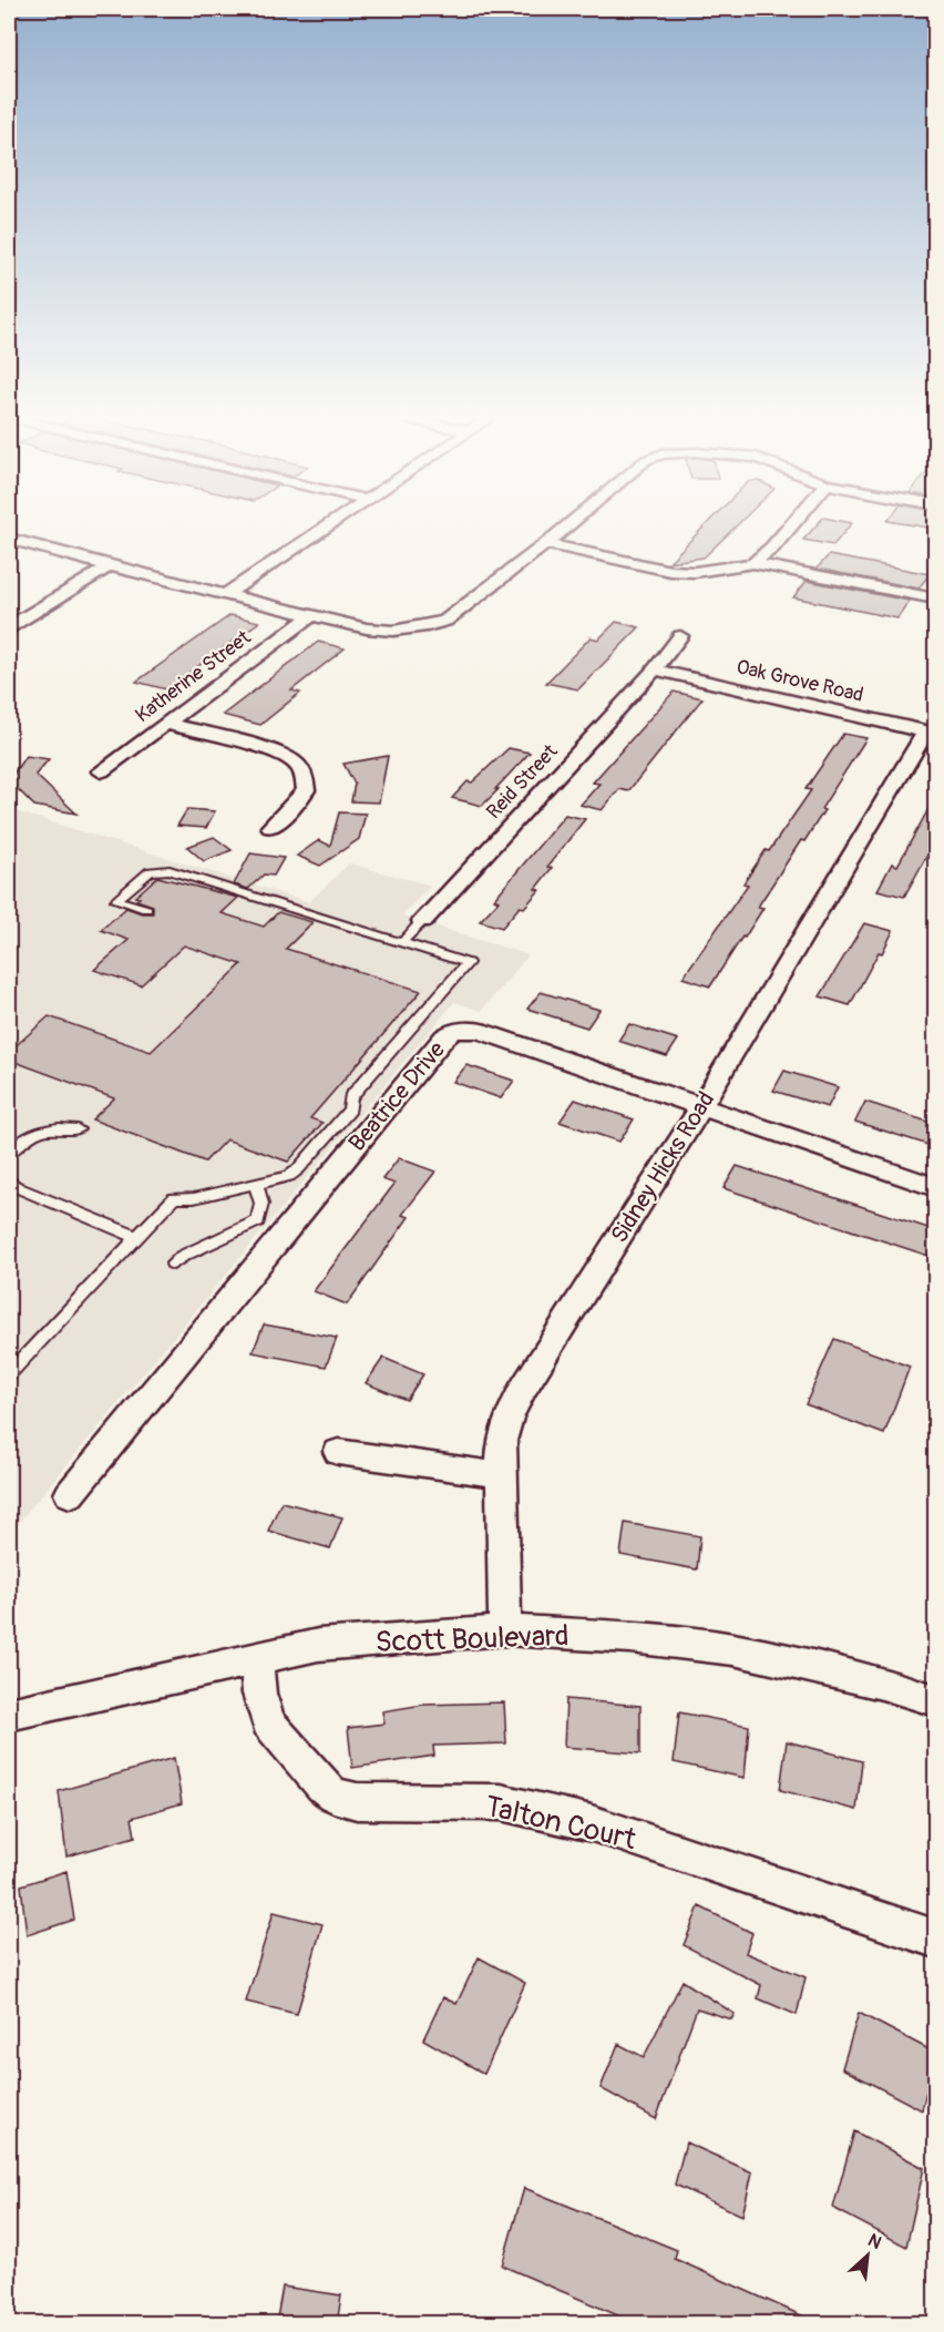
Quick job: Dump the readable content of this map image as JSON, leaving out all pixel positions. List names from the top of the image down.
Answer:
{
  "streets": {
    "street": [
      "Katherine Street",
      "Oak Grove Road",
      "Reid Street",
      "Beatrice Drive",
      "Sidney Hicks Road",
      "Scott Boulevard",
      "Talton Court"
    ]
  },
  "crossings": [
    ["Oak Grove Road", "Reid Street"],
    ["Oak Grove Road", "Sidney Hicks Road"],
    ["Beatrice Drive", "Sidney Hicks Road"],
    ["Sidney Hicks Road", "Scott Boulevard"],
    ["Scott Boulevard", "Talton Court"]
  ],
  "north": "top right"
}
